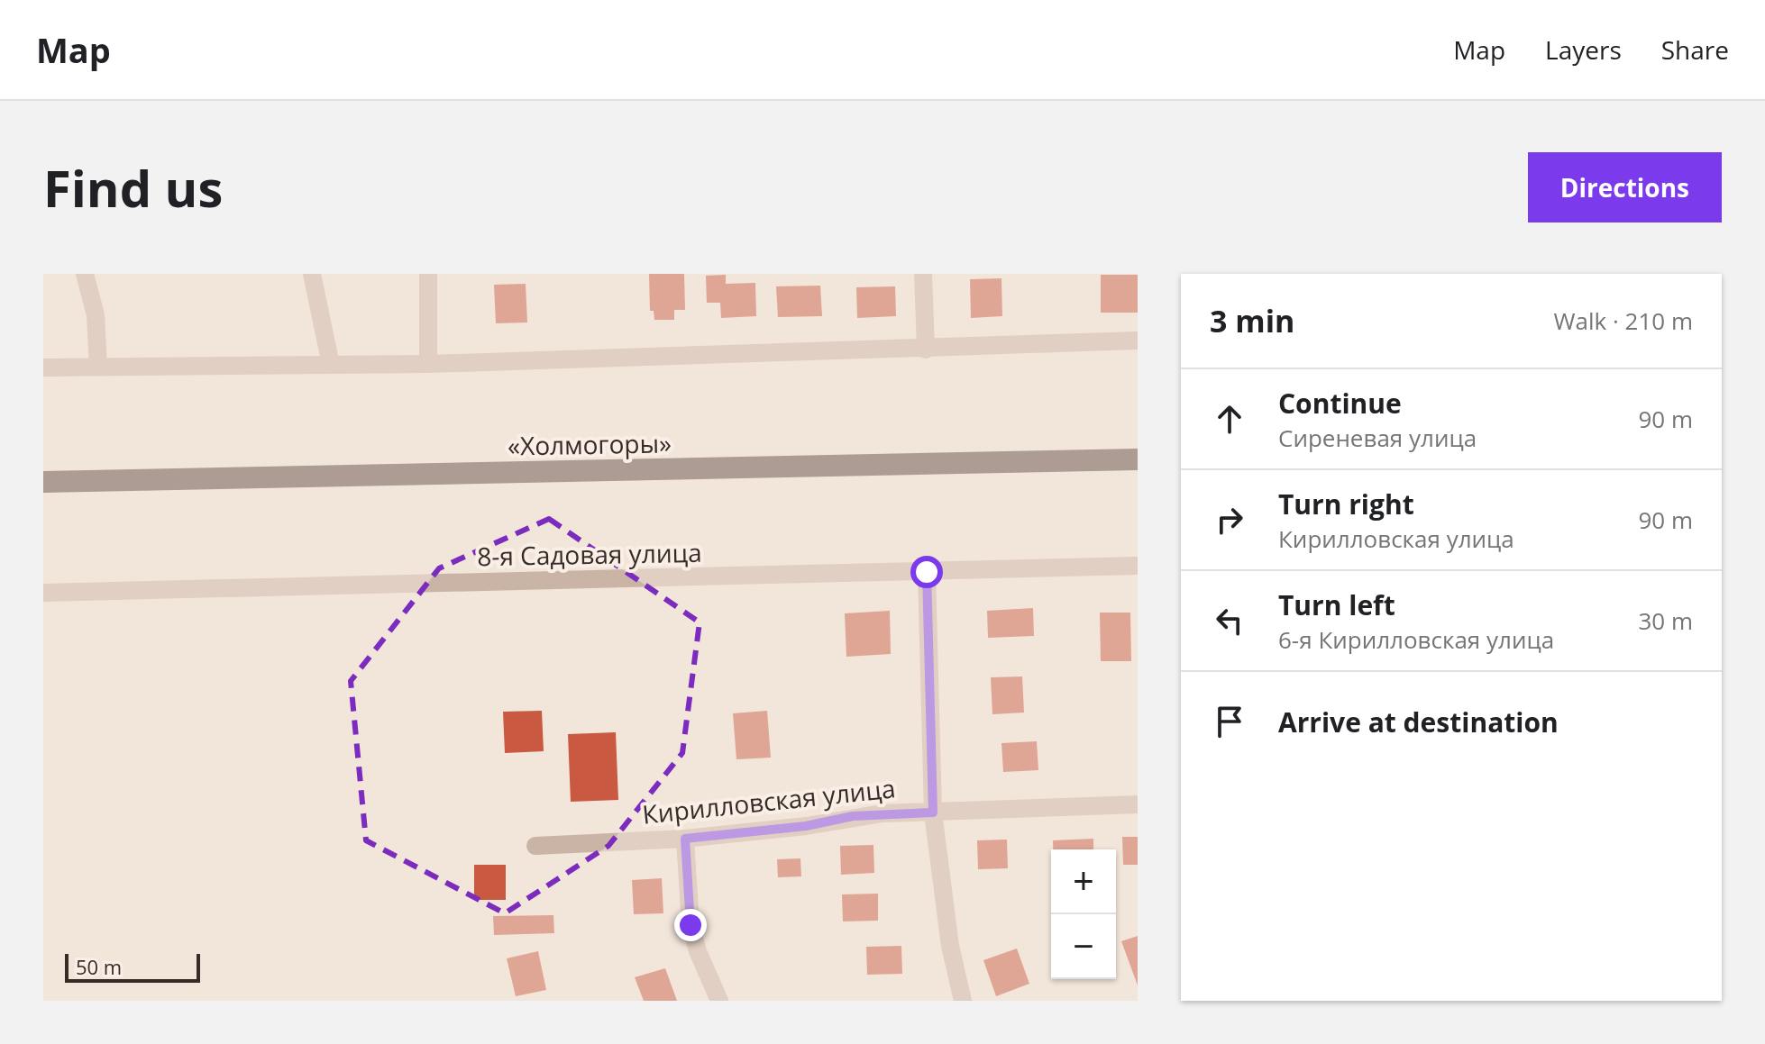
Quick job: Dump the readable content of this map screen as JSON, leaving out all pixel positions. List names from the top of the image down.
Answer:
{
  "streets": {
    "highway": ["«Холмогоры»"],
    "street": ["8-я Садовая улица", "Кирилловская улица"]
  },
  "scale_bar": "50 m",
  "page": {
    "header": "Map",
    "nav": ["Map", "Layers", "Share"],
    "buttons": "Directions",
    "title": "Find us",
    "heading": ["3 min", "Walk · 210 m"],
    "list": [
      ["Continue", "Сиреневая улица", "90 m"],
      ["Turn right", "Кирилловская улица", "90 m"],
      ["Turn left", "6-я Кирилловская улица", "30 m"],
      "Arrive at destination"
    ],
    "map_buttons": ["+", "−"],
    "scale": "50 m"
  }
}
